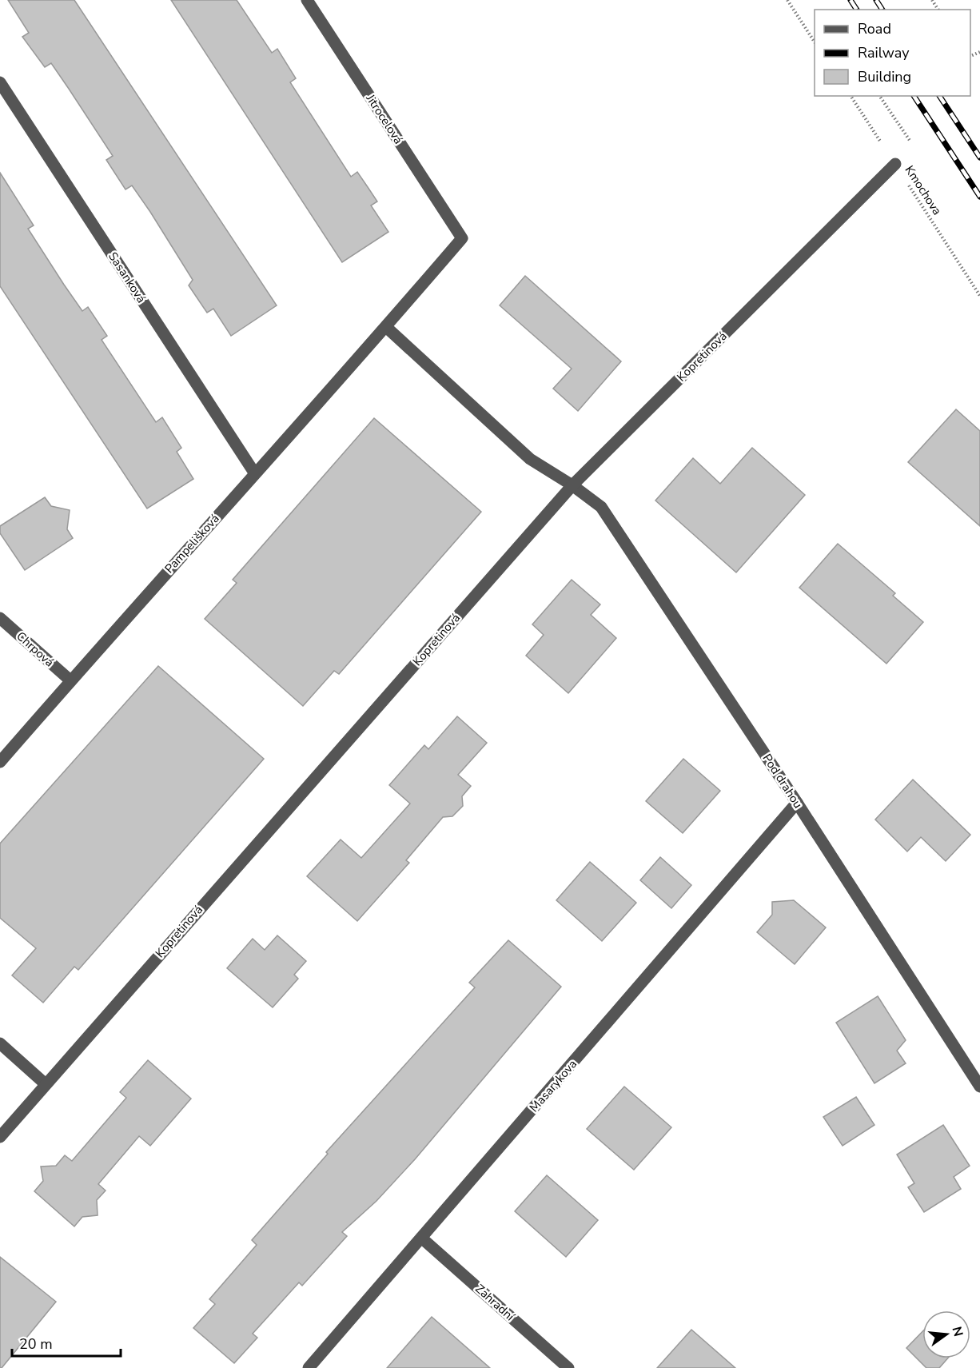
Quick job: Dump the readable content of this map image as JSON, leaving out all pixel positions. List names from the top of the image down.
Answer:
{
  "streets": {
    "street": [
      "Jitrocelová",
      "Sasanková",
      "Kopretinová",
      "Pampelišková",
      "Chrpová",
      "Pod drahou",
      "Masarykova",
      "Zahradní"
    ],
    "path": ["Kmochova"]
  },
  "crossings": [
    ["Jitrocelová", "Pampelišková"],
    ["Kmochova", "Kopretinová"],
    ["Sasanková", "Pampelišková"],
    ["Kopretinová", "Pod drahou"],
    ["Pampelišková", "Chrpová"],
    ["Pod drahou", "Masarykova"],
    ["Masarykova", "Zahradní"]
  ],
  "legend": ["Road", "Railway", "Building"],
  "scale_bar": "20 m",
  "north": "right"
}
